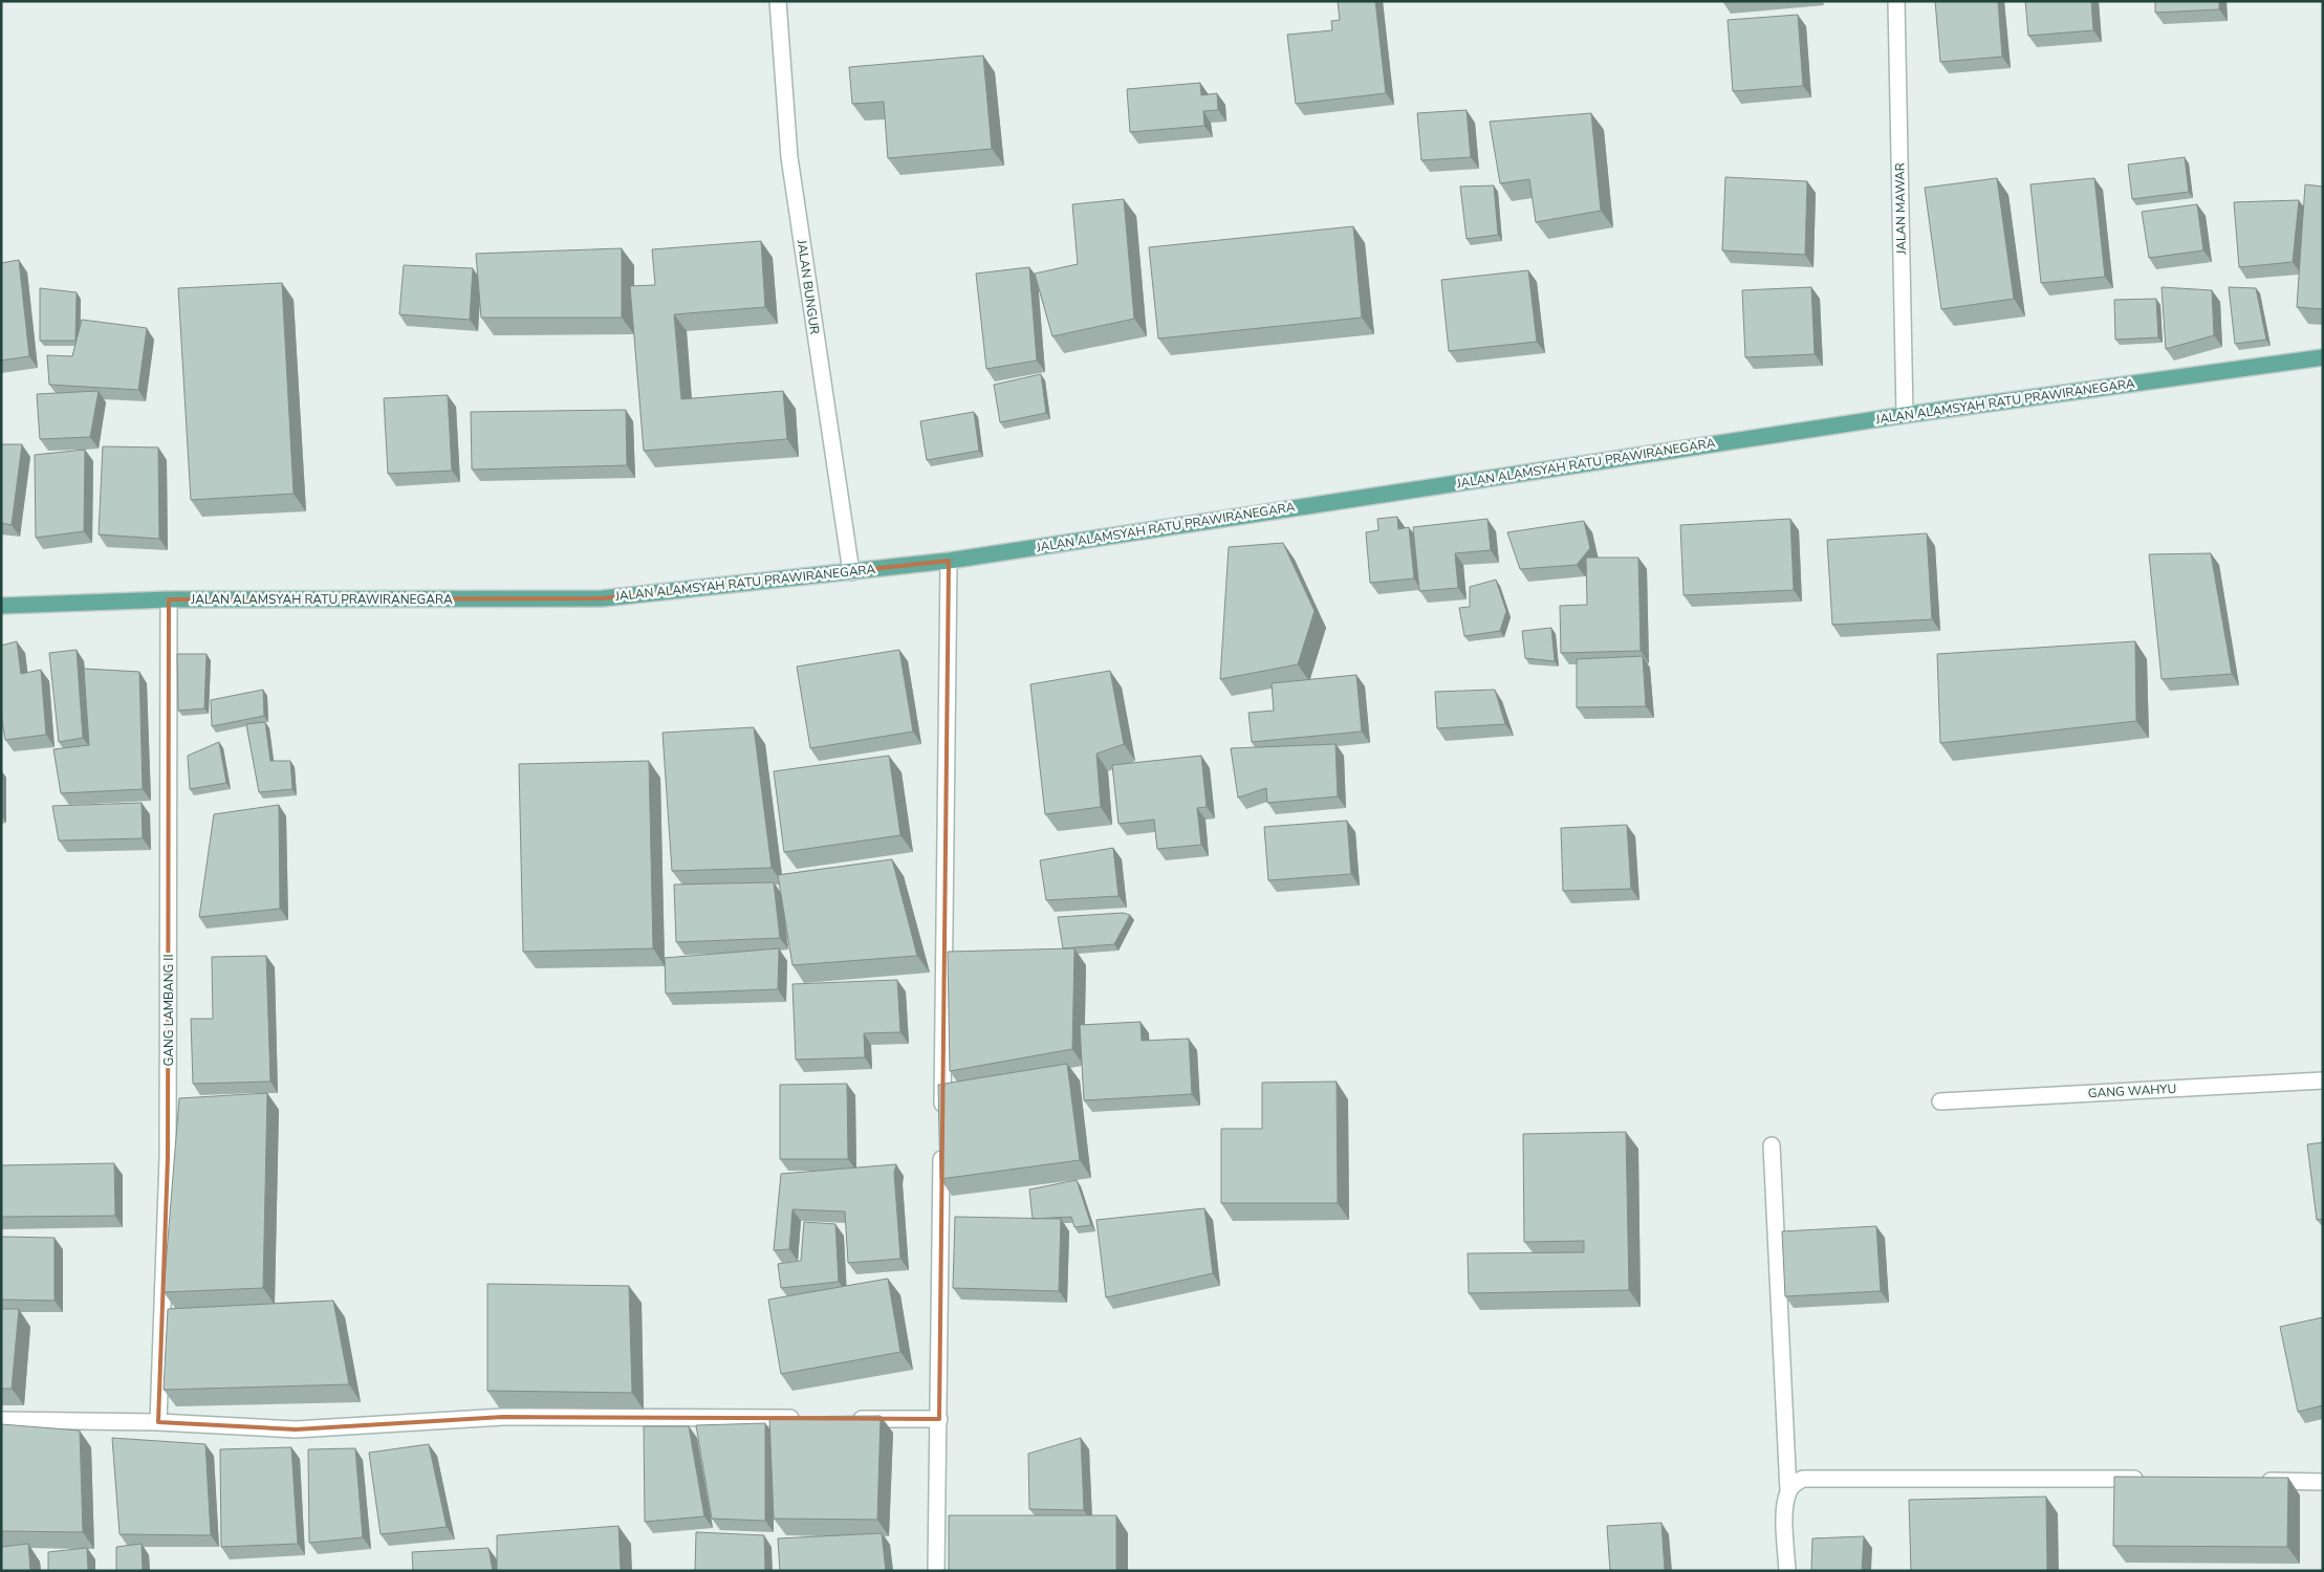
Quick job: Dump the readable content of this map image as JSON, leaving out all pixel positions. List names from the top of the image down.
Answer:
{
  "streets": {
    "main road": ["JALAN ALAMSYAH RATU PRAWIRANEGARA"],
    "street": [
      "JALAN MAWAR",
      "JALAN BUNGUR",
      "GANG LAMBANG II",
      "GANG WAHYU"
    ]
  },
  "crossings": [
    ["JALAN MAWAR", "JALAN ALAMSYAH RATU PRAWIRANEGARA"],
    ["JALAN BUNGUR", "JALAN ALAMSYAH RATU PRAWIRANEGARA"],
    ["JALAN ALAMSYAH RATU PRAWIRANEGARA", "GANG LAMBANG II"]
  ]
}
